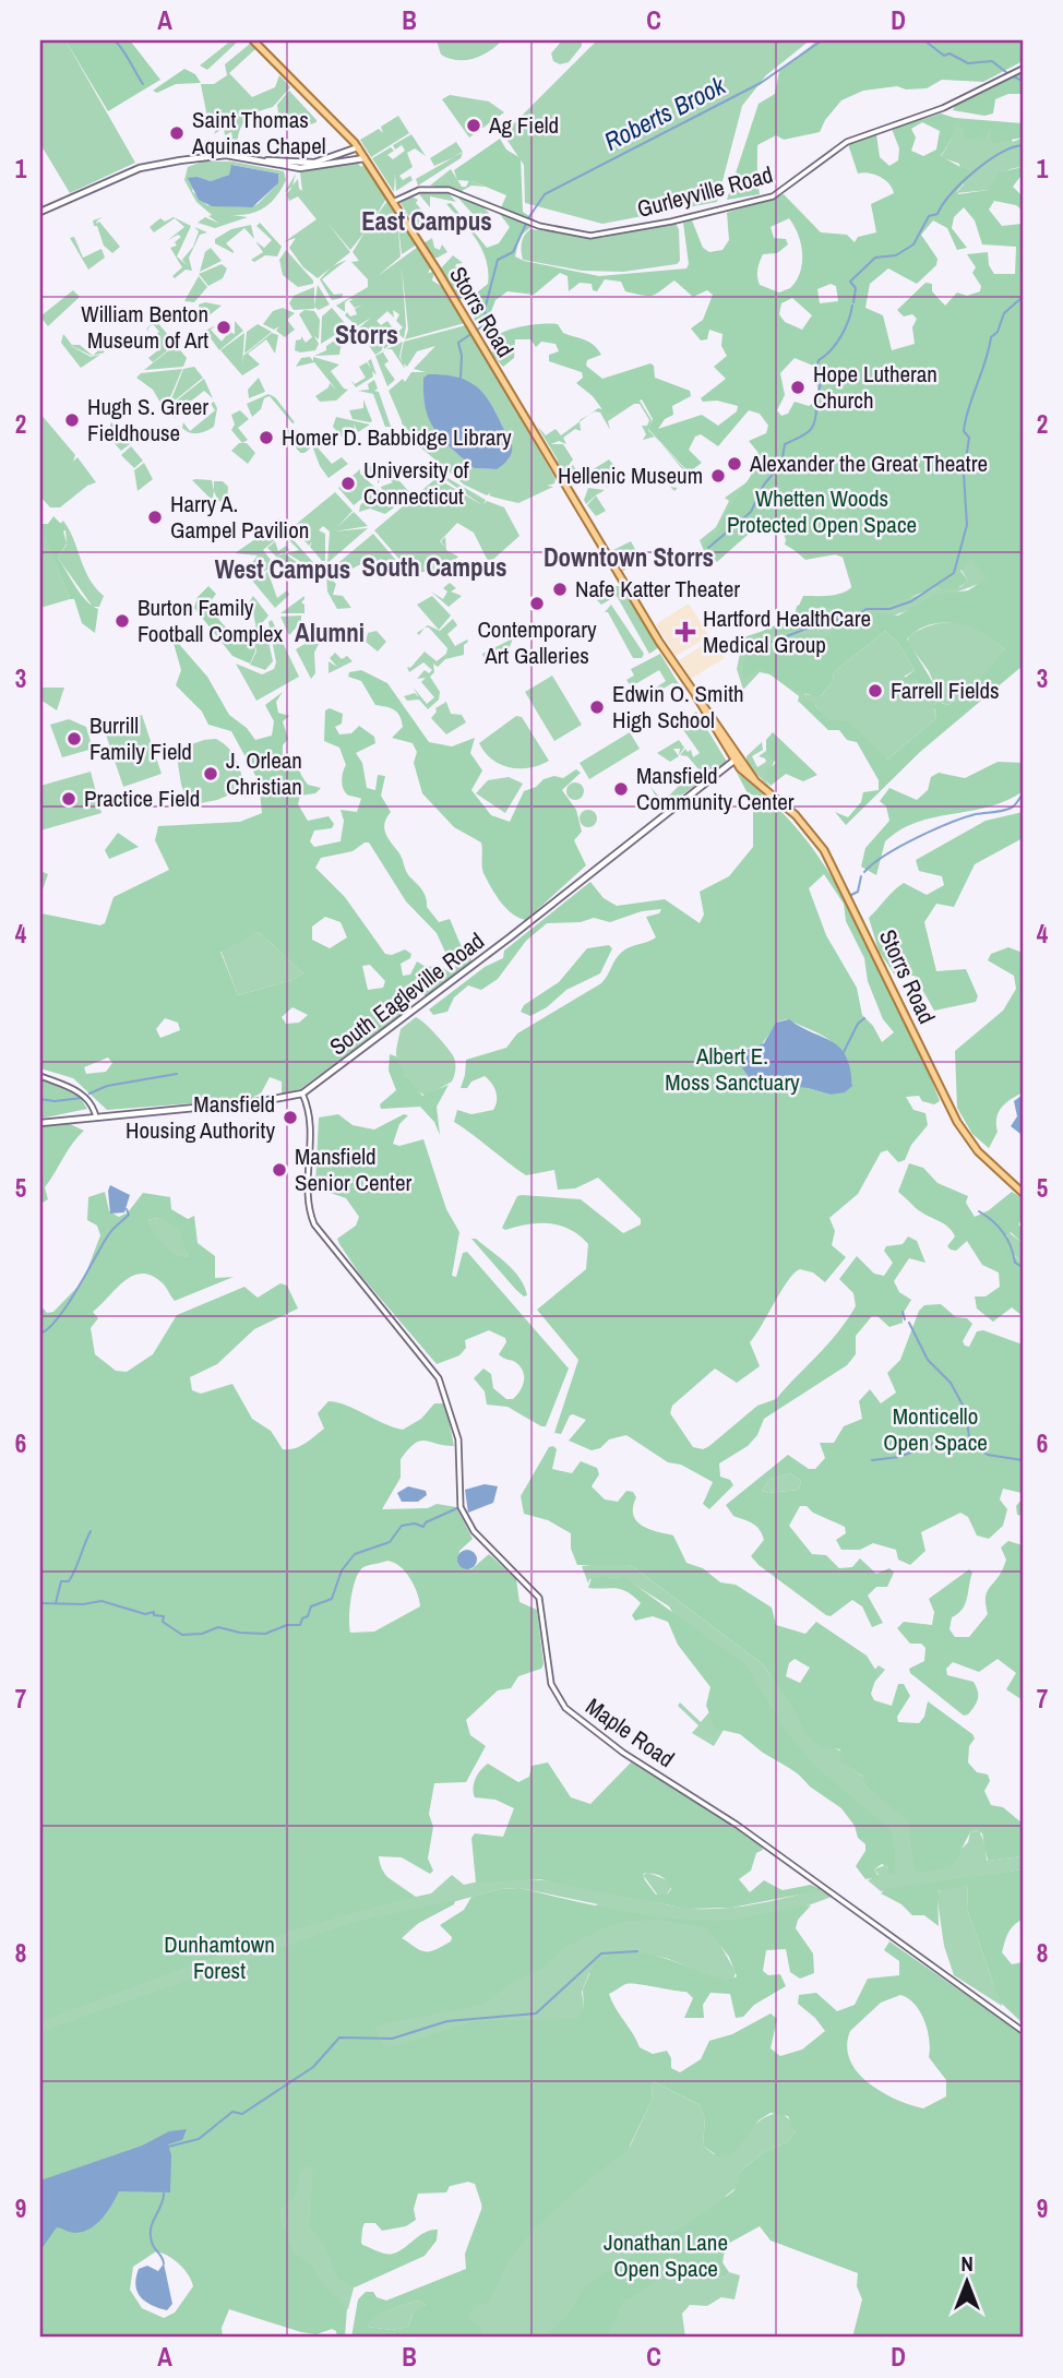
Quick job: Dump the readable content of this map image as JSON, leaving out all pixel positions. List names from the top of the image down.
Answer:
{
  "streets": {
    "main road": ["Storrs Road", "South Eagleville Road"],
    "street": ["Gurleyville Road", "Maple Road"]
  },
  "crossings": [
    ["Gurleyville Road", "Storrs Road"],
    ["Storrs Road", "South Eagleville Road"],
    ["South Eagleville Road", "Maple Road"]
  ],
  "districts": [
    "East Campus",
    "Storrs",
    "Downtown Storrs",
    "South Campus",
    "West Campus",
    "Alumni"
  ],
  "water": ["Roberts Brook"],
  "parks": [
    "Whetten Woods Protected Open Space",
    "Albert E. Moss Sanctuary",
    "Monticello Open Space",
    "Dunhamtown Forest",
    "Jonathan Lane Open Space"
  ],
  "places": {
    "other": [
      "Ag Field",
      "Saint Thomas Aquinas Chapel",
      "William Benton Museum of Art",
      "Hope Lutheran Church",
      "Hugh S. Greer Fieldhouse",
      "Homer D. Babbidge Library",
      "Alexander the Great Theatre",
      "Hellenic Museum",
      "University of Connecticut",
      "Harry A. Gampel Pavilion",
      "Nafe Katter Theater",
      "Contemporary Art Galleries",
      "Burton Family Football Complex",
      "Farrell Fields",
      "Edwin O. Smith High School",
      "Burrill Family Field",
      "J. Orlean Christian",
      "Mansfield Community Center",
      "Practice Field",
      "Mansfield Housing Authority",
      "Mansfield Senior Center"
    ],
    "health": ["Hartford HealthCare Medical Group"]
  },
  "north": "top",
  "grid": {
    "columns": [
      "A",
      "B",
      "C",
      "D"
    ],
    "rows": [
      "1",
      "2",
      "3",
      "4",
      "5",
      "6",
      "7",
      "8",
      "9"
    ]
  }
}
